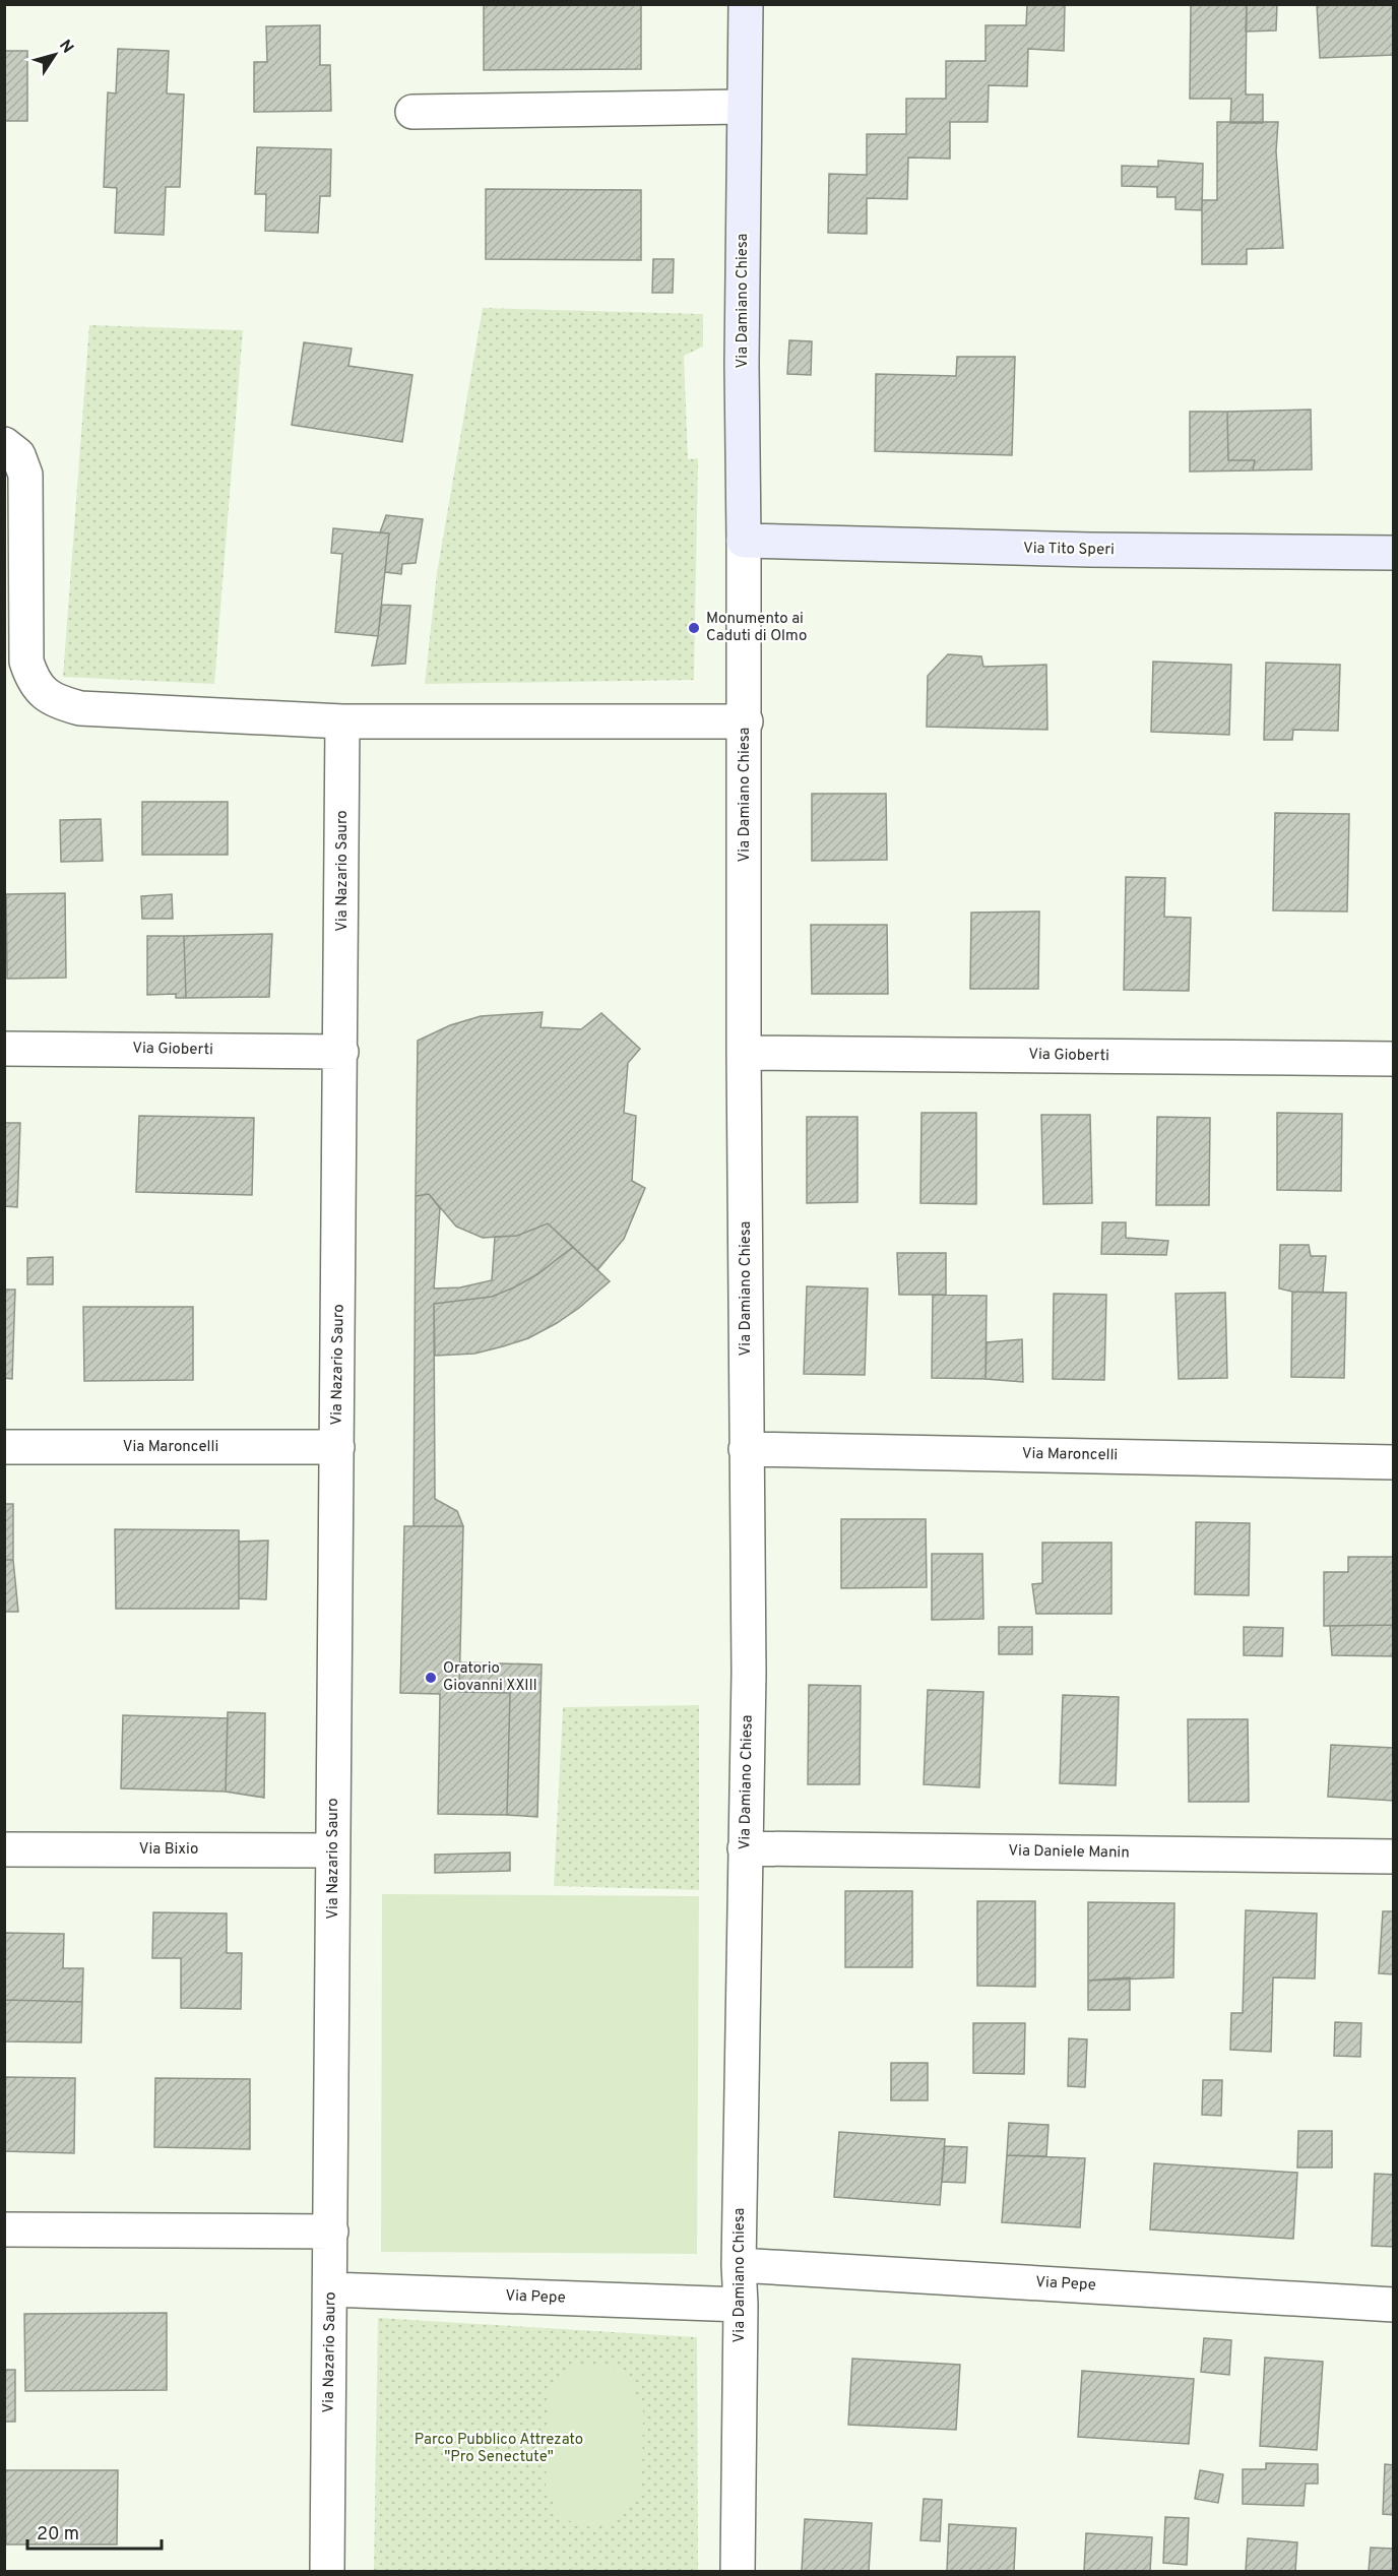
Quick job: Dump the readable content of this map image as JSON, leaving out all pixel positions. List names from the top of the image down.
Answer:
{
  "streets": {
    "street": [
      "Via Damiano Chiesa",
      "Via Tito Speri",
      "Via Nazario Sauro",
      "Via Gioberti",
      "Via Maroncelli",
      "Via Bixio",
      "Via Daniele Manin",
      "Via Pepe"
    ]
  },
  "crossings": [
    ["Via Damiano Chiesa", "Via Tito Speri"],
    ["Via Damiano Chiesa", "Via Gioberti"],
    ["Via Damiano Chiesa", "Via Maroncelli"],
    ["Via Damiano Chiesa", "Via Daniele Manin"],
    ["Via Damiano Chiesa", "Via Pepe"],
    ["Via Nazario Sauro", "Via Gioberti"],
    ["Via Nazario Sauro", "Via Maroncelli"],
    ["Via Nazario Sauro", "Via Bixio"],
    ["Via Nazario Sauro", "Via Pepe"]
  ],
  "parks": ["Parco Pubblico Attrezato \"Pro Senectute\""],
  "places": ["Monumento ai Caduti di Olmo", "Oratorio Giovanni XXIII"],
  "scale_bar": "20 m",
  "north": "top right"
}
